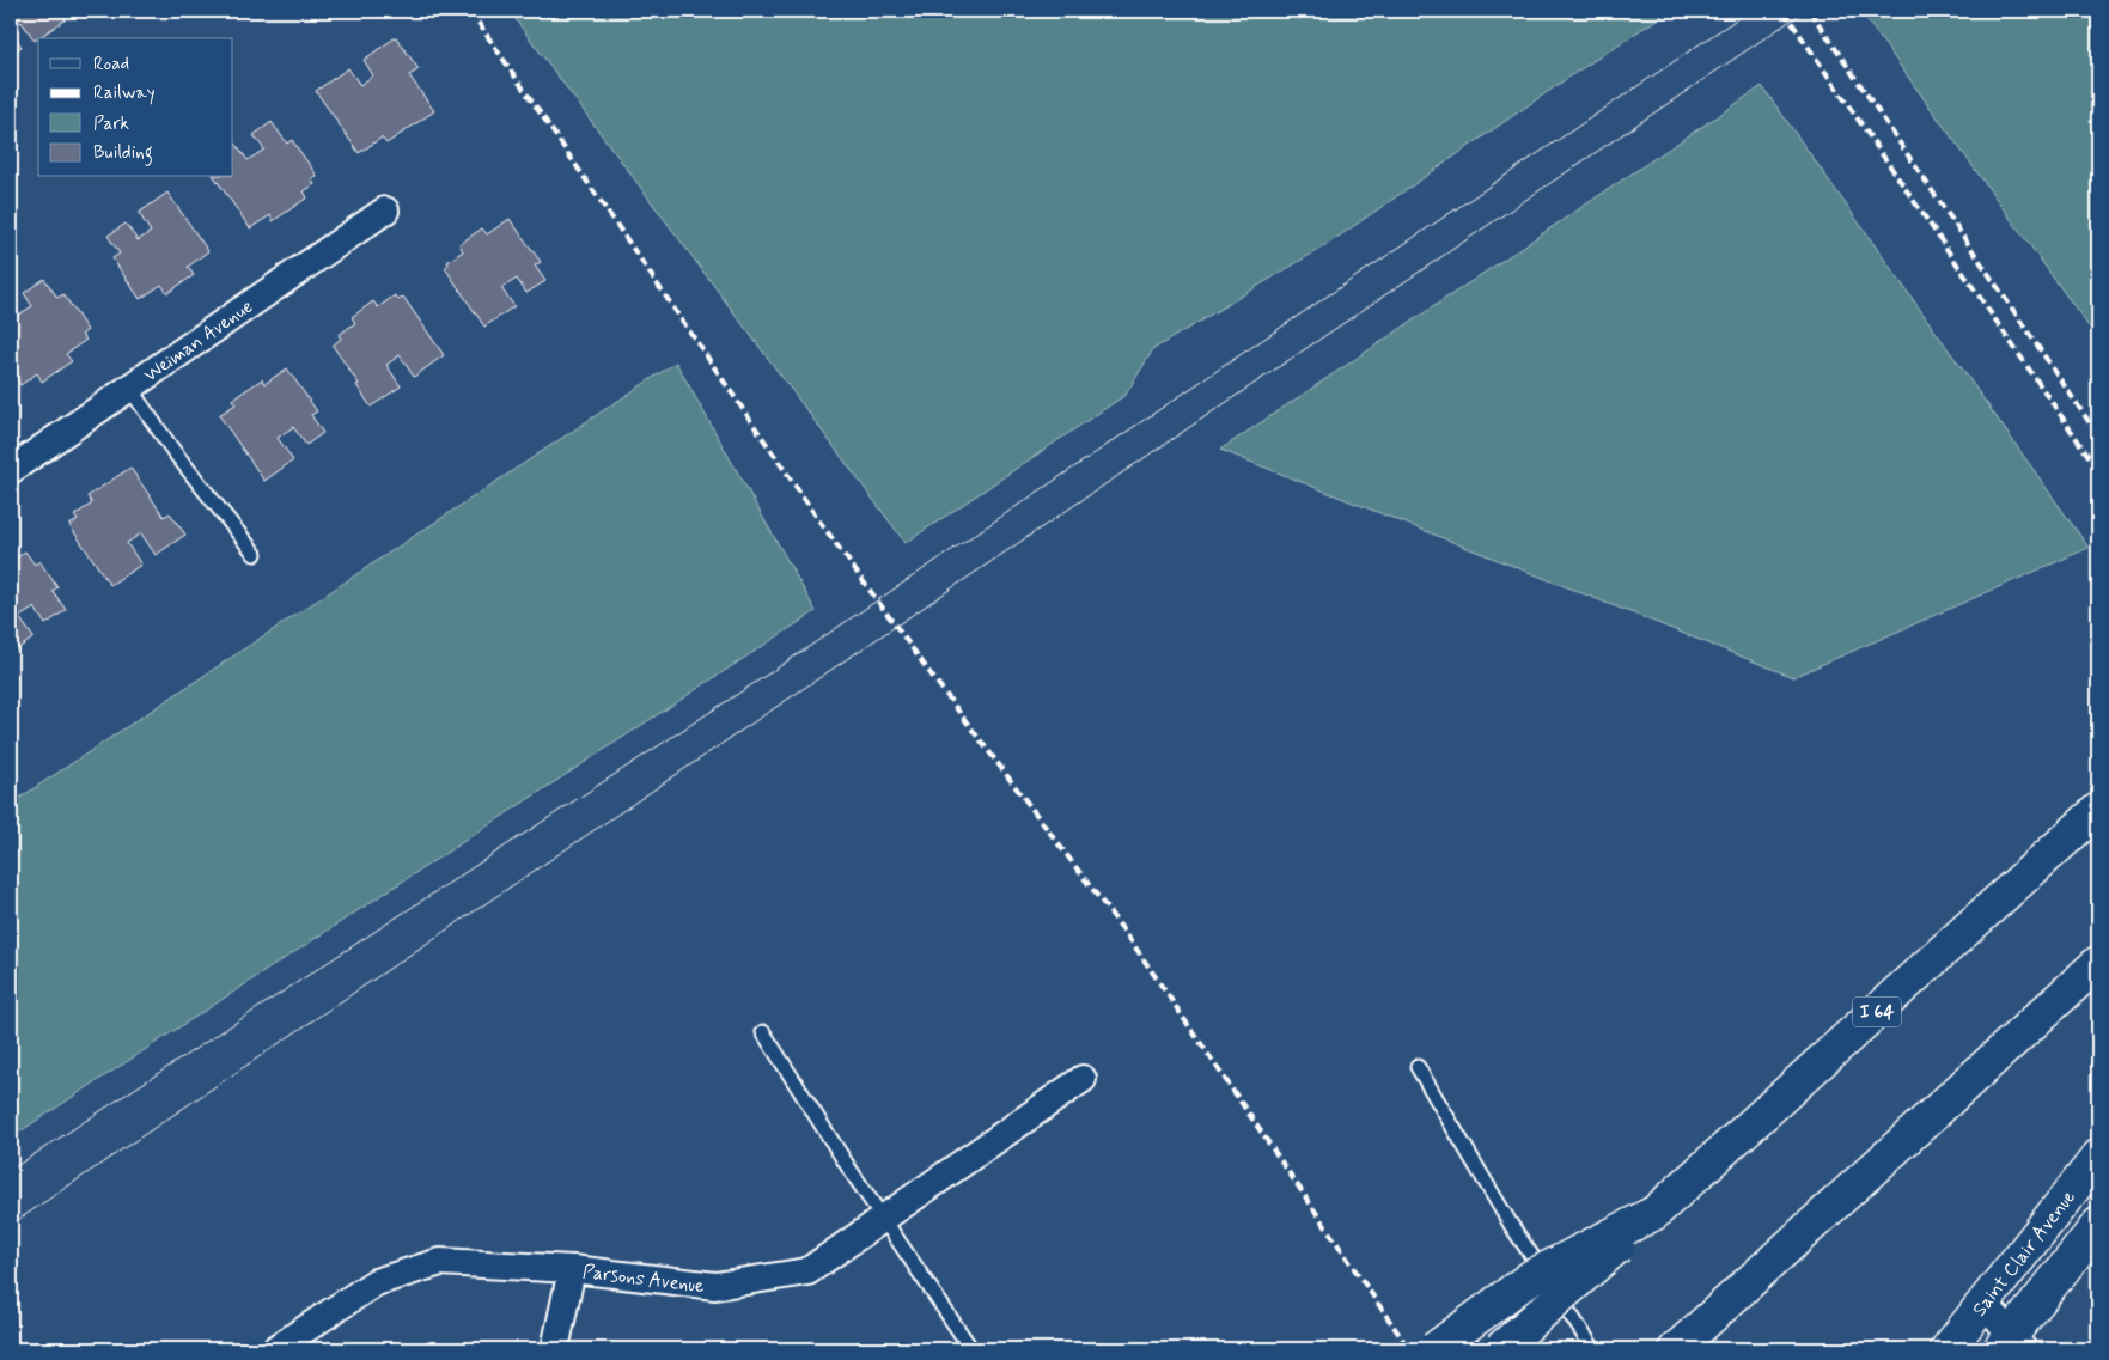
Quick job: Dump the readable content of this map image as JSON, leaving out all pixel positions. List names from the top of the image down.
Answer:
{
  "streets": {
    "main road": ["I 64", "Saint Clair Avenue"],
    "street": ["Weiman Avenue", "Parsons Avenue"]
  },
  "legend": [
    "Road",
    "Railway",
    "Park",
    "Building"
  ]
}
